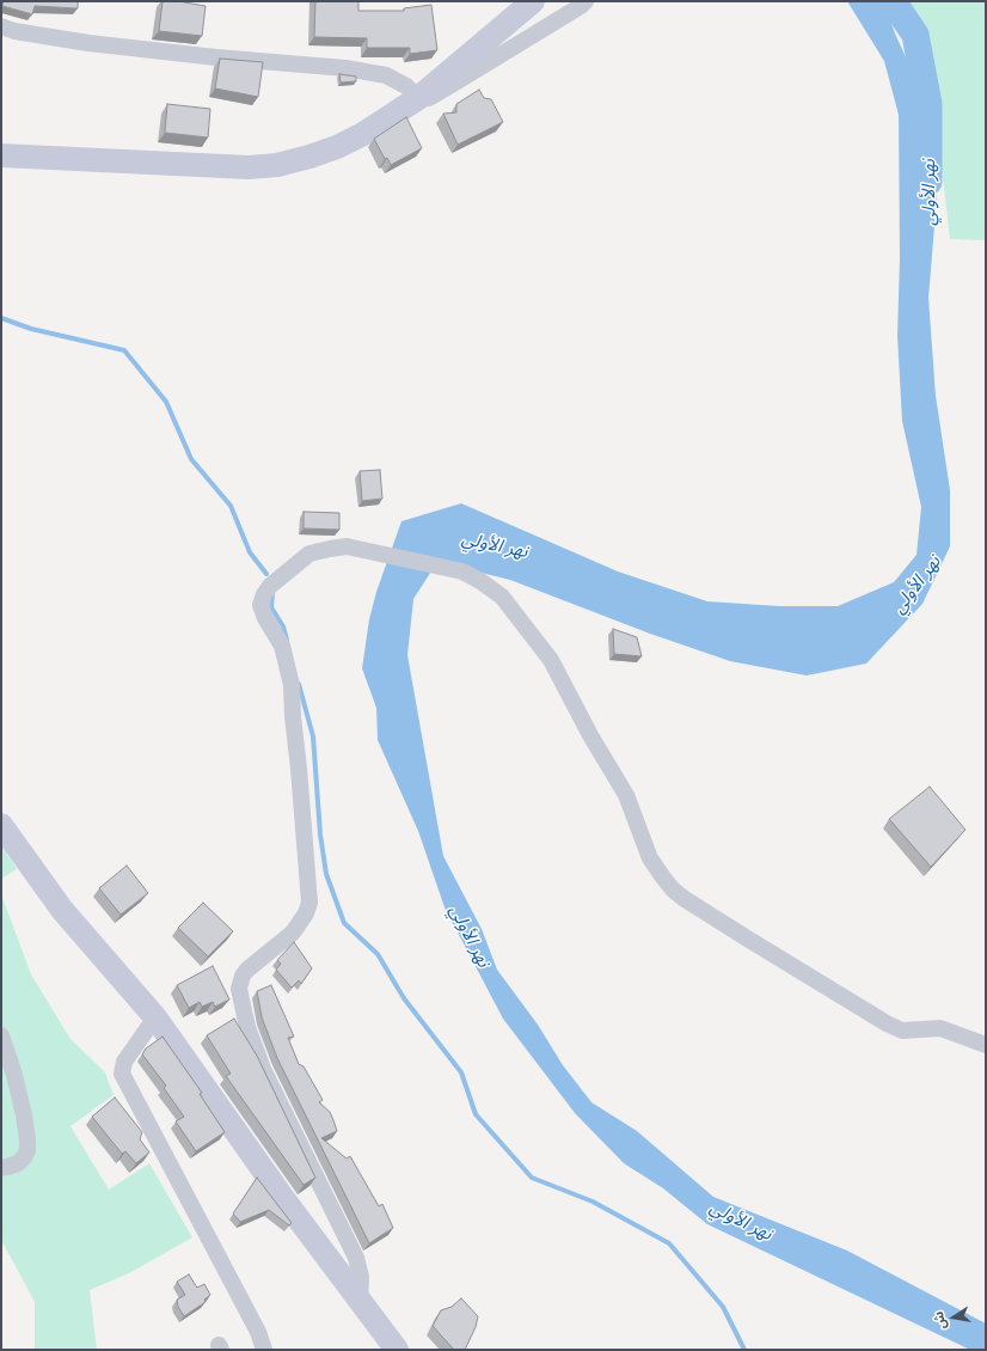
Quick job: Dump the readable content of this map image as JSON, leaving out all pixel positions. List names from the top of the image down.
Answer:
{
  "water": ["نهر الأولي"],
  "north": "left"
}
